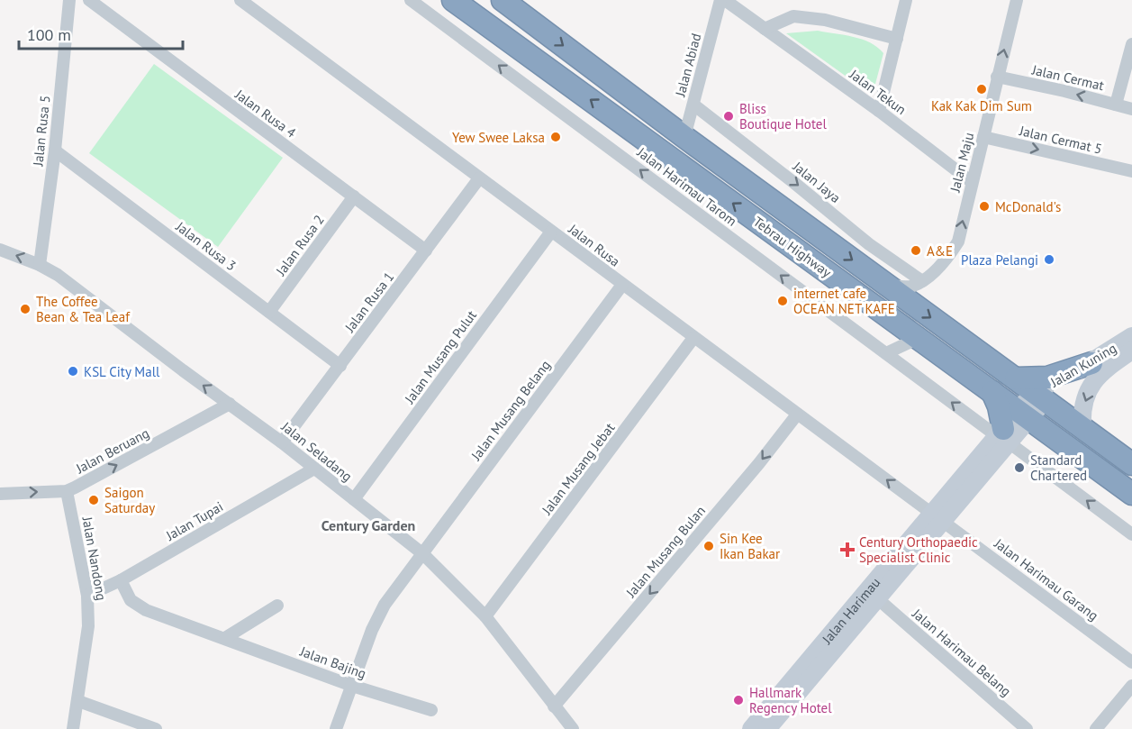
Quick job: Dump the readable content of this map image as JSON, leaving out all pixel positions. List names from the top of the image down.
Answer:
{
  "streets": {
    "highway": ["Tebrau Highway"],
    "street": [
      "Jalan Abiad",
      "Jalan Cermat",
      "Jalan Tekun",
      "Jalan Rusa 4",
      "Jalan Rusa 5",
      "Jalan Cermat 5",
      "Jalan Maju",
      "Jalan Jaya",
      "Jalan Harimau Tarom",
      "Jalan Rusa 2",
      "Jalan Rusa",
      "Jalan Rusa 3",
      "Jalan Rusa 1",
      "Jalan Musang Pulut",
      "Jalan Kuning",
      "Jalan Musang Belang",
      "Jalan Beruang",
      "Jalan Seladang",
      "Jalan Musang Jebat",
      "Jalan Tupai",
      "Jalan Musang Bulan",
      "Jalan Nandong",
      "Jalan Harimau Garang",
      "Jalan Harimau",
      "Jalan Harimau Belang",
      "Jalan Bajing"
    ]
  },
  "crossings": [
    ["Jalan Abiad", "Jalan Jaya"],
    ["Jalan Abiad", "Tebrau Highway"],
    ["Jalan Cermat", "Jalan Maju"],
    ["Jalan Tekun", "Jalan Maju"],
    ["Jalan Rusa 4", "Jalan Rusa 2"],
    ["Jalan Rusa 4", "Jalan Rusa 1"],
    ["Jalan Rusa 5", "Jalan Rusa 3"],
    ["Jalan Rusa 5", "Jalan Seladang"],
    ["Jalan Cermat 5", "Jalan Maju"],
    ["Jalan Maju", "Jalan Jaya"],
    ["Jalan Harimau Tarom", "Jalan Harimau"],
    ["Jalan Rusa 2", "Jalan Rusa 3"],
    ["Jalan Rusa", "Jalan Rusa 1"],
    ["Jalan Rusa", "Jalan Musang Pulut"],
    ["Jalan Rusa", "Jalan Musang Belang"],
    ["Jalan Rusa", "Jalan Musang Jebat"],
    ["Jalan Rusa", "Jalan Musang Bulan"],
    ["Jalan Rusa", "Jalan Harimau Garang"],
    ["Jalan Rusa", "Jalan Harimau"],
    ["Jalan Rusa 3", "Jalan Rusa 1"],
    ["Tebrau Highway", "Jalan Kuning"],
    ["Tebrau Highway", "Jalan Harimau"],
    ["Jalan Rusa 1", "Jalan Seladang"],
    ["Jalan Musang Pulut", "Jalan Seladang"],
    ["Jalan Kuning", "Jalan Harimau"],
    ["Jalan Musang Belang", "Jalan Seladang"],
    ["Jalan Musang Belang", "Jalan Bajing"],
    ["Jalan Beruang", "Jalan Seladang"],
    ["Jalan Beruang", "Jalan Nandong"],
    ["Jalan Seladang", "Jalan Musang Jebat"],
    ["Jalan Seladang", "Jalan Tupai"],
    ["Jalan Seladang", "Jalan Musang Bulan"],
    ["Jalan Tupai", "Jalan Nandong"],
    ["Jalan Tupai", "Jalan Bajing"],
    ["Jalan Harimau Garang", "Jalan Harimau"],
    ["Jalan Harimau", "Jalan Harimau Belang"]
  ],
  "one_way": [
    "Jalan Cermat",
    "Jalan Cermat 5",
    "Jalan Maju",
    "Jalan Jaya",
    "Jalan Harimau Tarom",
    "Jalan Beruang",
    "Jalan Seladang",
    "Jalan Musang Bulan"
  ],
  "districts": ["Century Garden"],
  "places": {
    "other": [
      "Kak Kak Dim Sum",
      "Bliss Boutique Hotel",
      "Yew Swee Laksa",
      "McDonald's",
      "A&E",
      "Plaza Pelangi",
      "internet cafe OCEAN NET KAFE",
      "The Coffee Bean & Tea Leaf",
      "KSL City Mall",
      "Standard Chartered",
      "Saigon Saturday",
      "Sin Kee Ikan Bakar",
      "Hallmark Regency Hotel"
    ],
    "health": ["Century Orthopaedic Specialist Clinic"]
  },
  "scale_bar": "100 m"
}
